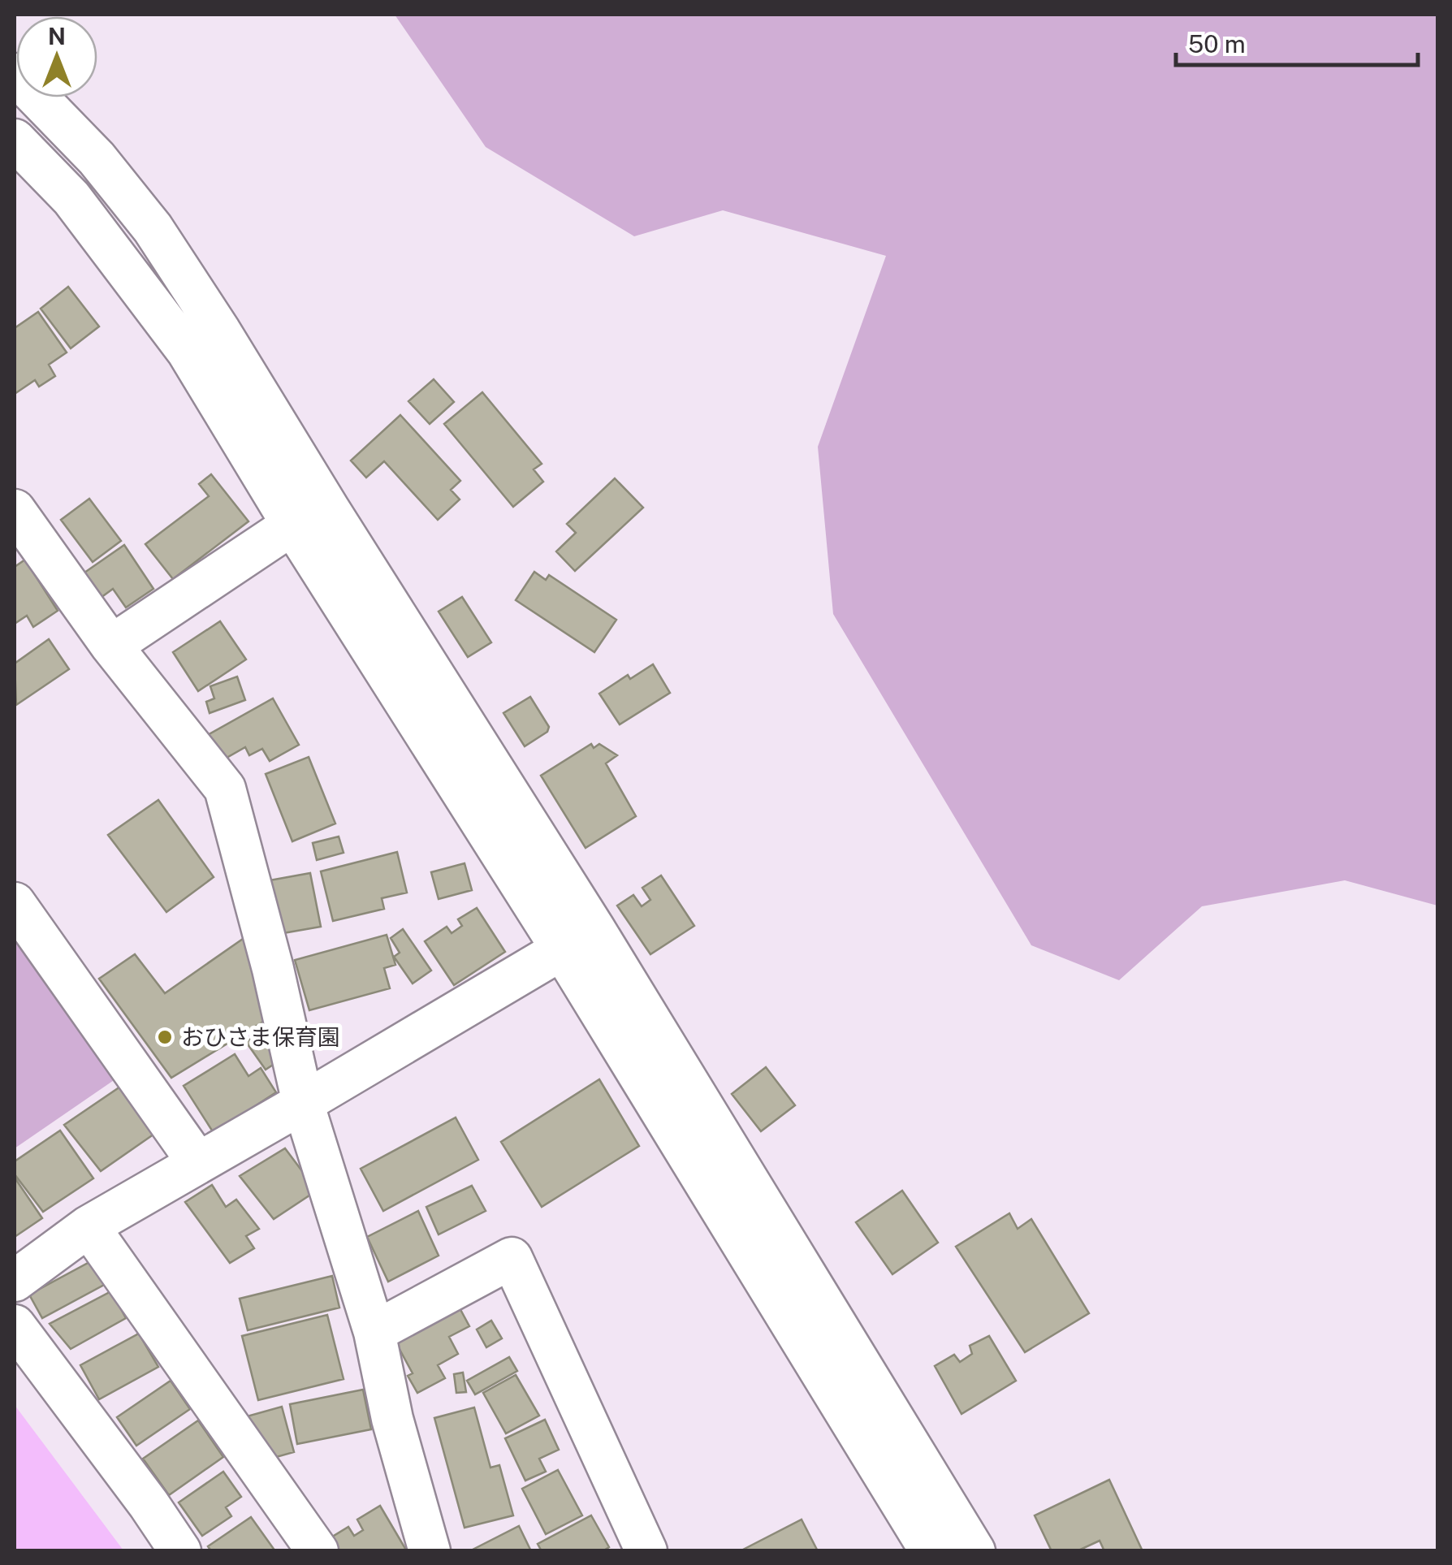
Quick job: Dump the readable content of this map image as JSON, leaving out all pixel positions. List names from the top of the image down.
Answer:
{
  "places": ["おひさま保育園"],
  "scale_bar": "50 m",
  "north": "top"
}
